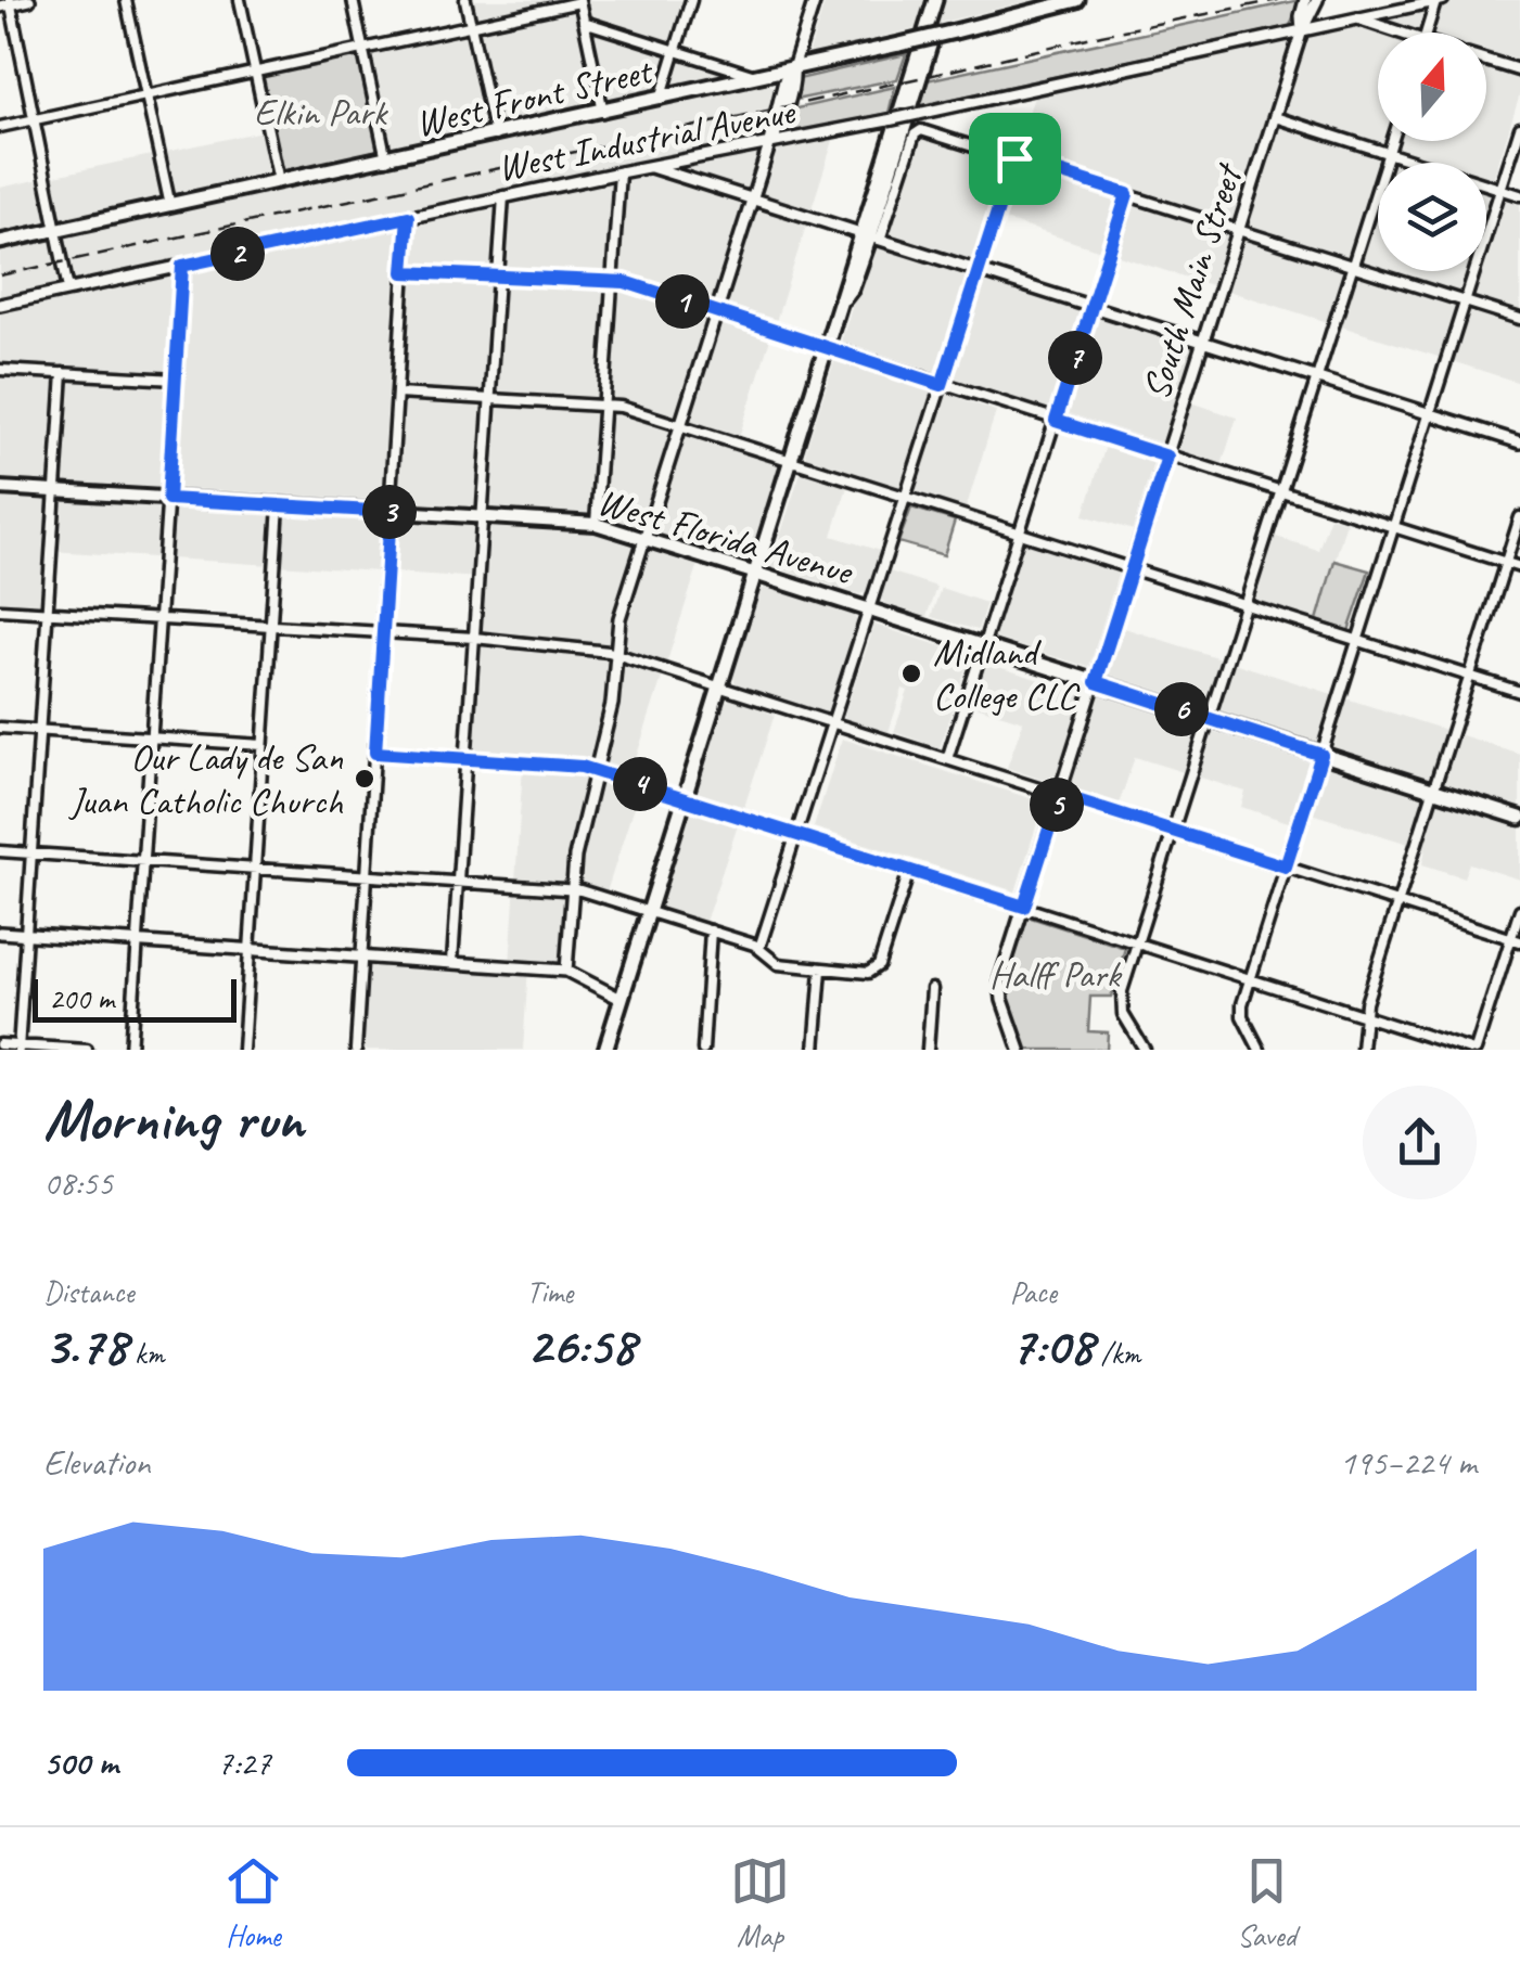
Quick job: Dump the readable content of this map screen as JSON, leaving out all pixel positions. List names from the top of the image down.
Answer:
{
  "streets": {
    "main road": ["West Front Street", "West Florida Avenue"],
    "street": ["West Industrial Avenue", "South Main Street"]
  },
  "crossings": [
    ["West Industrial Avenue", "South Main Street"],
    ["South Main Street", "West Florida Avenue"]
  ],
  "parks": ["Elkin Park", "Halff Park"],
  "places": ["Midland College CLC", "Our Lady de San Juan Catholic Church"],
  "scale_bar": "200 m",
  "north": "top",
  "page": {
    "pins": [
      "2",
      "1",
      "7",
      "3",
      "6",
      "4",
      "5"
    ],
    "scale": "200 m",
    "heading": ["Morning run", "08:55"],
    "stats": [
      ["Distance", "3.78 km"],
      ["Time", "26:58"],
      ["Pace", "7:08 /km"]
    ],
    "chart": ["Elevation", "195–224 m"],
    "list": [
      {
        "name": "500 m",
        "note": "7:27"
      }
    ],
    "tabs": ["Home", "Map", "Saved"]
  }
}
